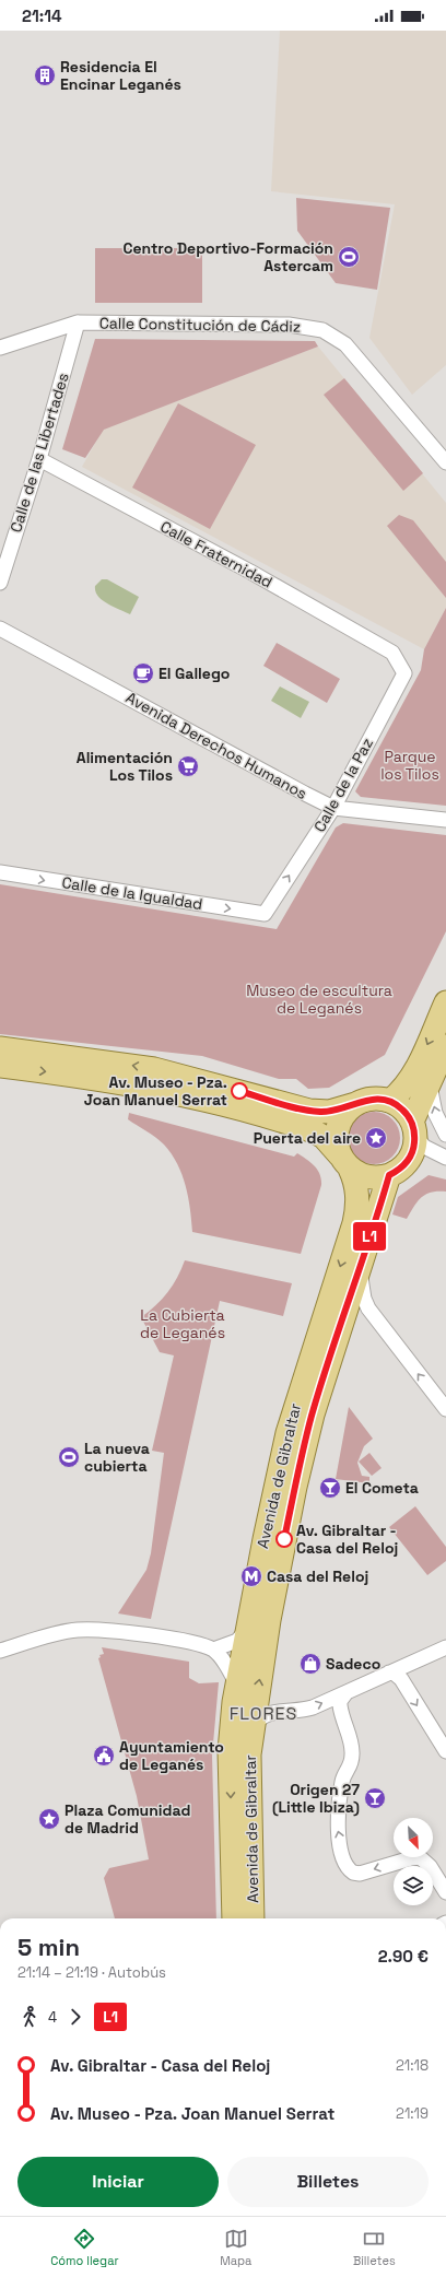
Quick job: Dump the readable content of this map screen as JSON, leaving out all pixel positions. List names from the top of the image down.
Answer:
{
  "streets": {
    "main road": ["Avenida de Gibraltar"],
    "street": [
      "Calle Constitución de Cádiz",
      "Calle de las Libertades",
      "Calle Fraternidad",
      "Avenida Derechos Humanos",
      "Calle de la Paz",
      "Calle de la Igualdad"
    ]
  },
  "crossings": [
    ["Calle Constitución de Cádiz", "Calle de las Libertades"],
    ["Calle de las Libertades", "Calle Fraternidad"],
    ["Calle Fraternidad", "Calle de la Paz"],
    ["Avenida Derechos Humanos", "Calle de la Paz"],
    ["Calle de la Paz", "Calle de la Igualdad"]
  ],
  "one_way": ["Calle de la Paz", "Calle de la Igualdad"],
  "districts": ["FLORES"],
  "parks": ["Parque los Tilos", "Museo de escultura de Leganés", "La Cubierta de Leganés"],
  "places": {
    "building": ["Residencia El Encinar Leganés"],
    "sports": ["Centro Deportivo-Formación Astercam", "La nueva cubierta"],
    "cafe": ["El Gallego"],
    "supermarket": ["Alimentación Los Tilos"],
    "other": ["Av. Museo - Pza. Joan Manuel Serrat", "Av. Gibraltar - Casa del Reloj"],
    "place": ["Puerta del aire", "Plaza Comunidad de Madrid"],
    "bar": ["El Cometa", "Origen 27 (Little Ibiza)"],
    "metro station": ["Casa del Reloj"],
    "shop": ["Sadeco"],
    "public building": ["Ayuntamiento de Leganés"]
  },
  "lines": ["bus line L1"],
  "north": "bottom right",
  "page": {
    "status": "21:14",
    "on_map": "L1",
    "heading": ["5 min", "21:14 – 21:19 · Autobús", "2.90 €"],
    "legs": ["4", "L1"],
    "list": [
      {
        "name": "Av. Gibraltar - Casa del Reloj",
        "value": "21:18"
      },
      {
        "name": "Av. Museo - Pza. Joan Manuel Serrat",
        "value": "21:19"
      }
    ],
    "buttons": ["Iniciar", "Billetes"],
    "tabs": ["Cómo llegar", "Mapa", "Billetes"]
  }
}
